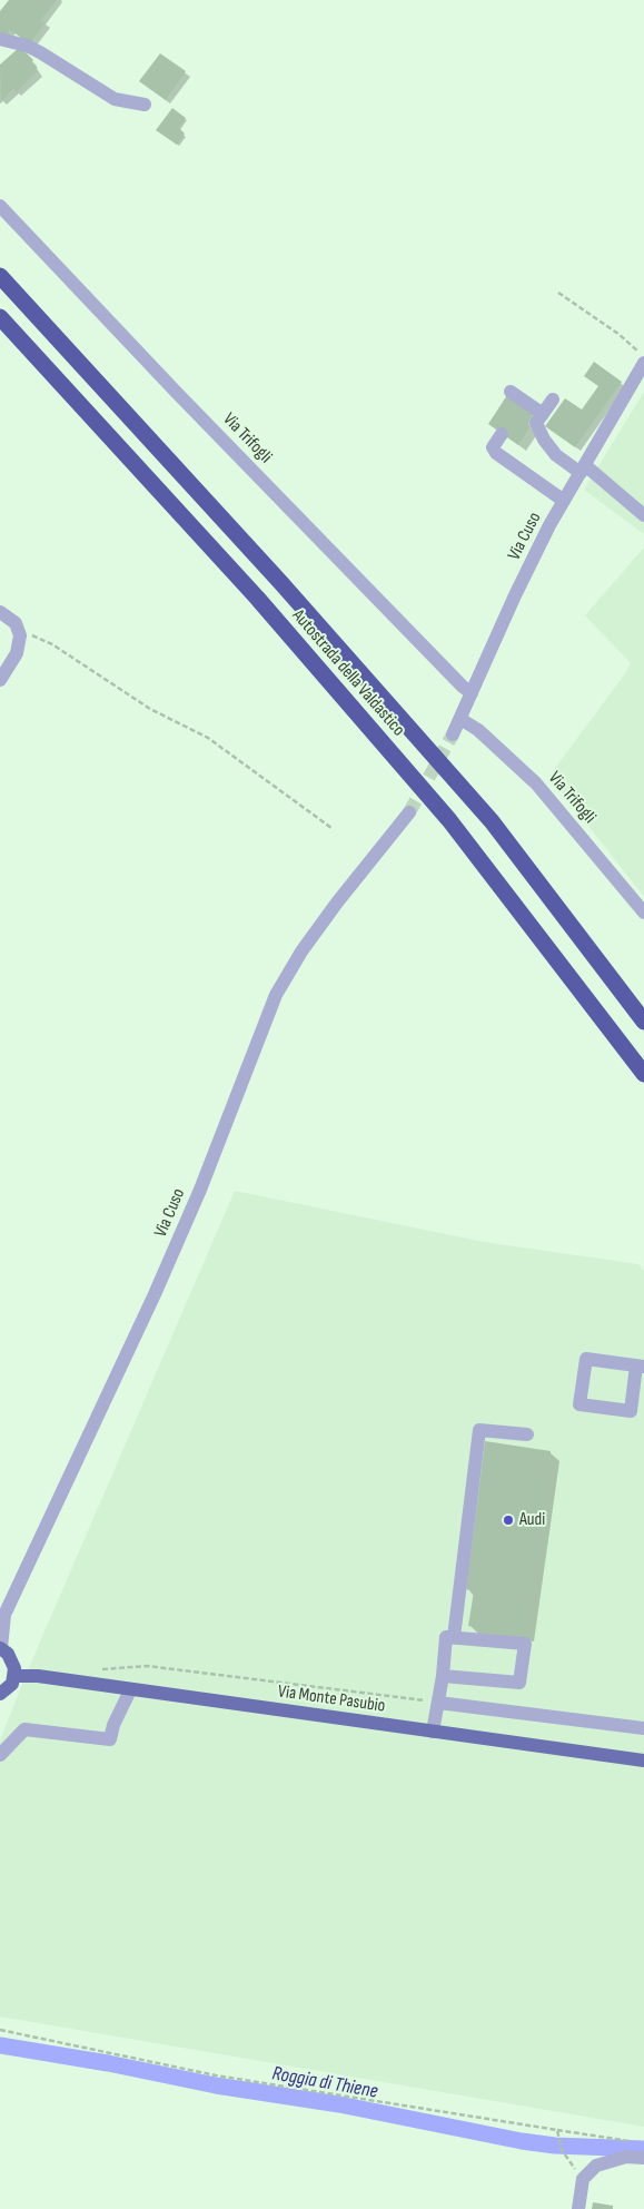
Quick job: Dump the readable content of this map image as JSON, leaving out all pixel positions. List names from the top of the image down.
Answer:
{
  "streets": {
    "highway": ["Autostrada della Valdastico"],
    "main road": ["Via Monte Pasubio"],
    "street": ["Via Trifogli", "Via Cuso"]
  },
  "crossings": [
    ["Via Trifogli", "Via Cuso"]
  ],
  "water": ["Roggia di Thiene"],
  "places": ["Audi"]
}
